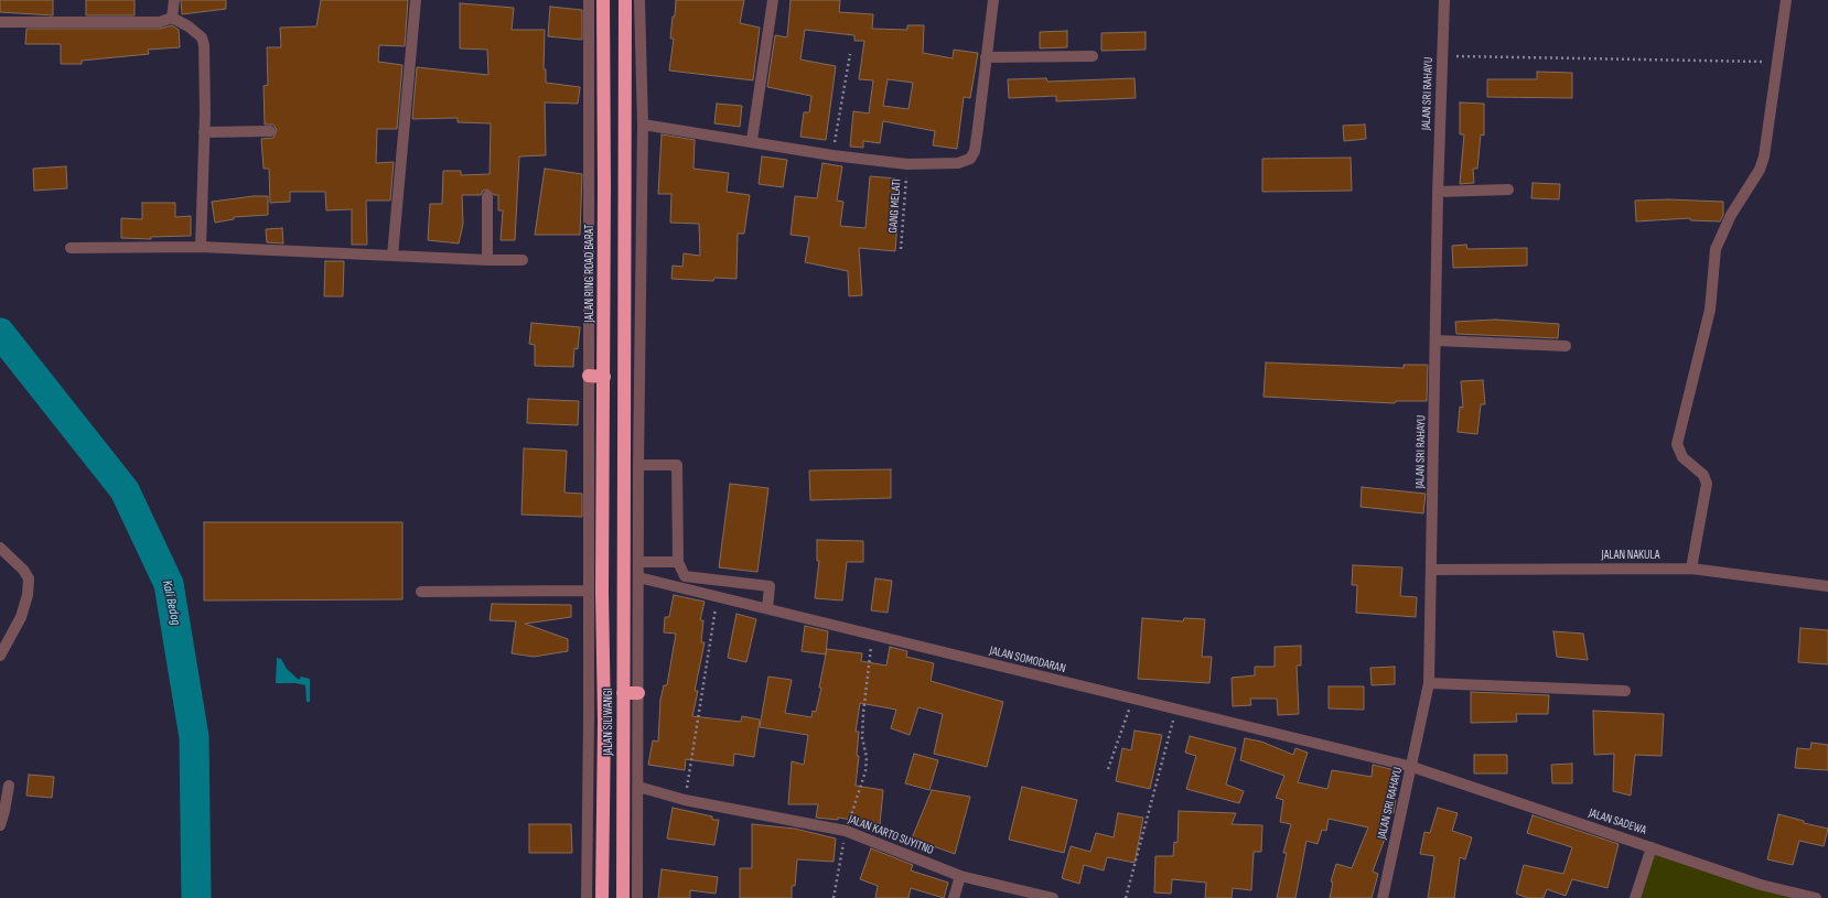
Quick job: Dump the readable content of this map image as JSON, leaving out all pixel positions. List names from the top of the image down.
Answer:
{
  "streets": {
    "highway": ["JALAN RING ROAD BARAT", "JALAN SILIWANGI"],
    "street": [
      "JALAN SRI RAHAYU",
      "JALAN NAKULA",
      "JALAN SOMODARAN",
      "JALAN SADEWA",
      "JALAN KARTO SUYITNO"
    ],
    "path": ["GANG MELATI"]
  },
  "crossings": [
    ["JALAN SRI RAHAYU", "JALAN NAKULA"],
    ["JALAN SRI RAHAYU", "JALAN SOMODARAN"],
    ["JALAN SRI RAHAYU", "JALAN SADEWA"],
    ["JALAN RING ROAD BARAT", "JALAN SILIWANGI"],
    ["JALAN SOMODARAN", "JALAN SADEWA"]
  ],
  "water": ["Kali Bedog"]
}
